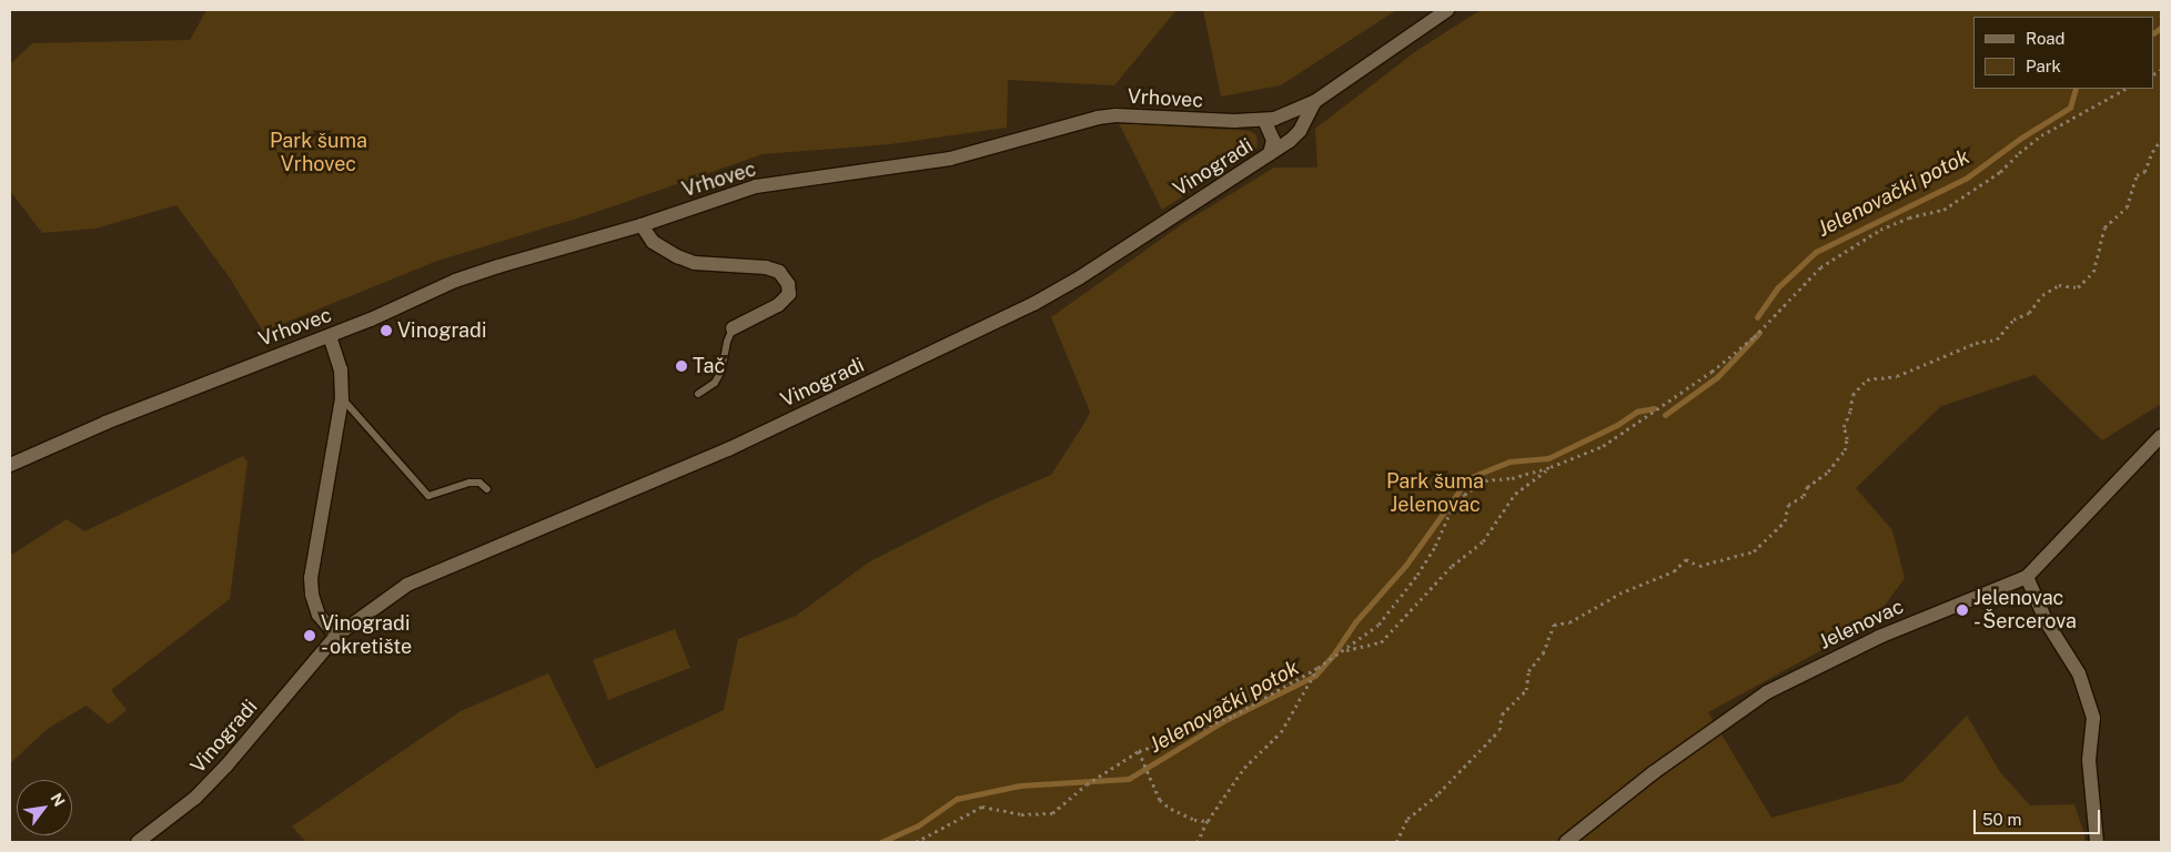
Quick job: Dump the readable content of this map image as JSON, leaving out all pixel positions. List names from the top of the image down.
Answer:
{
  "streets": {
    "street": ["Vrhovec", "Vinogradi", "Jelenovac"]
  },
  "crossings": [
    ["Vrhovec", "Vinogradi"]
  ],
  "water": ["Jelenovački potok"],
  "parks": ["Park šuma Vrhovec", "Park šuma Jelenovac"],
  "places": [
    "Vinogradi",
    "Tač",
    "Jelenovac - Šercerova",
    "Vinogradi - okretište"
  ],
  "legend": ["Road", "Park"],
  "scale_bar": "50 m",
  "north": "top right"
}
